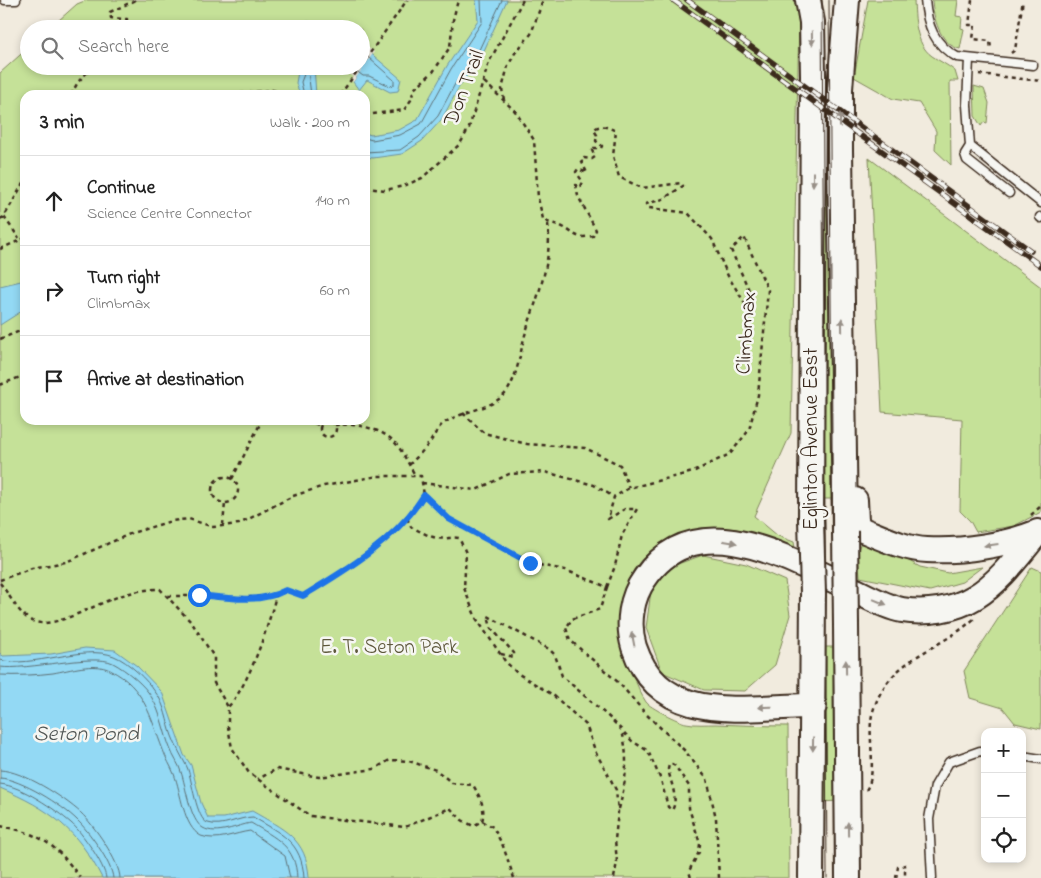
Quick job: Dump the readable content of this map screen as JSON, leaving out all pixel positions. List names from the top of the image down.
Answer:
{
  "streets": {
    "main road": ["Eglinton Avenue East"],
    "path": ["Don Trail", "Climbmax"]
  },
  "water": ["Seton Pond"],
  "parks": ["E. T. Seton Park"],
  "page": {
    "search": "Search here",
    "heading": ["3 min", "Walk · 200 m"],
    "list": [
      ["Continue", "Science Centre Connector", "140 m"],
      ["Turn right", "Climbmax", "60 m"],
      "Arrive at destination"
    ],
    "map_buttons": ["+", "−"]
  }
}
